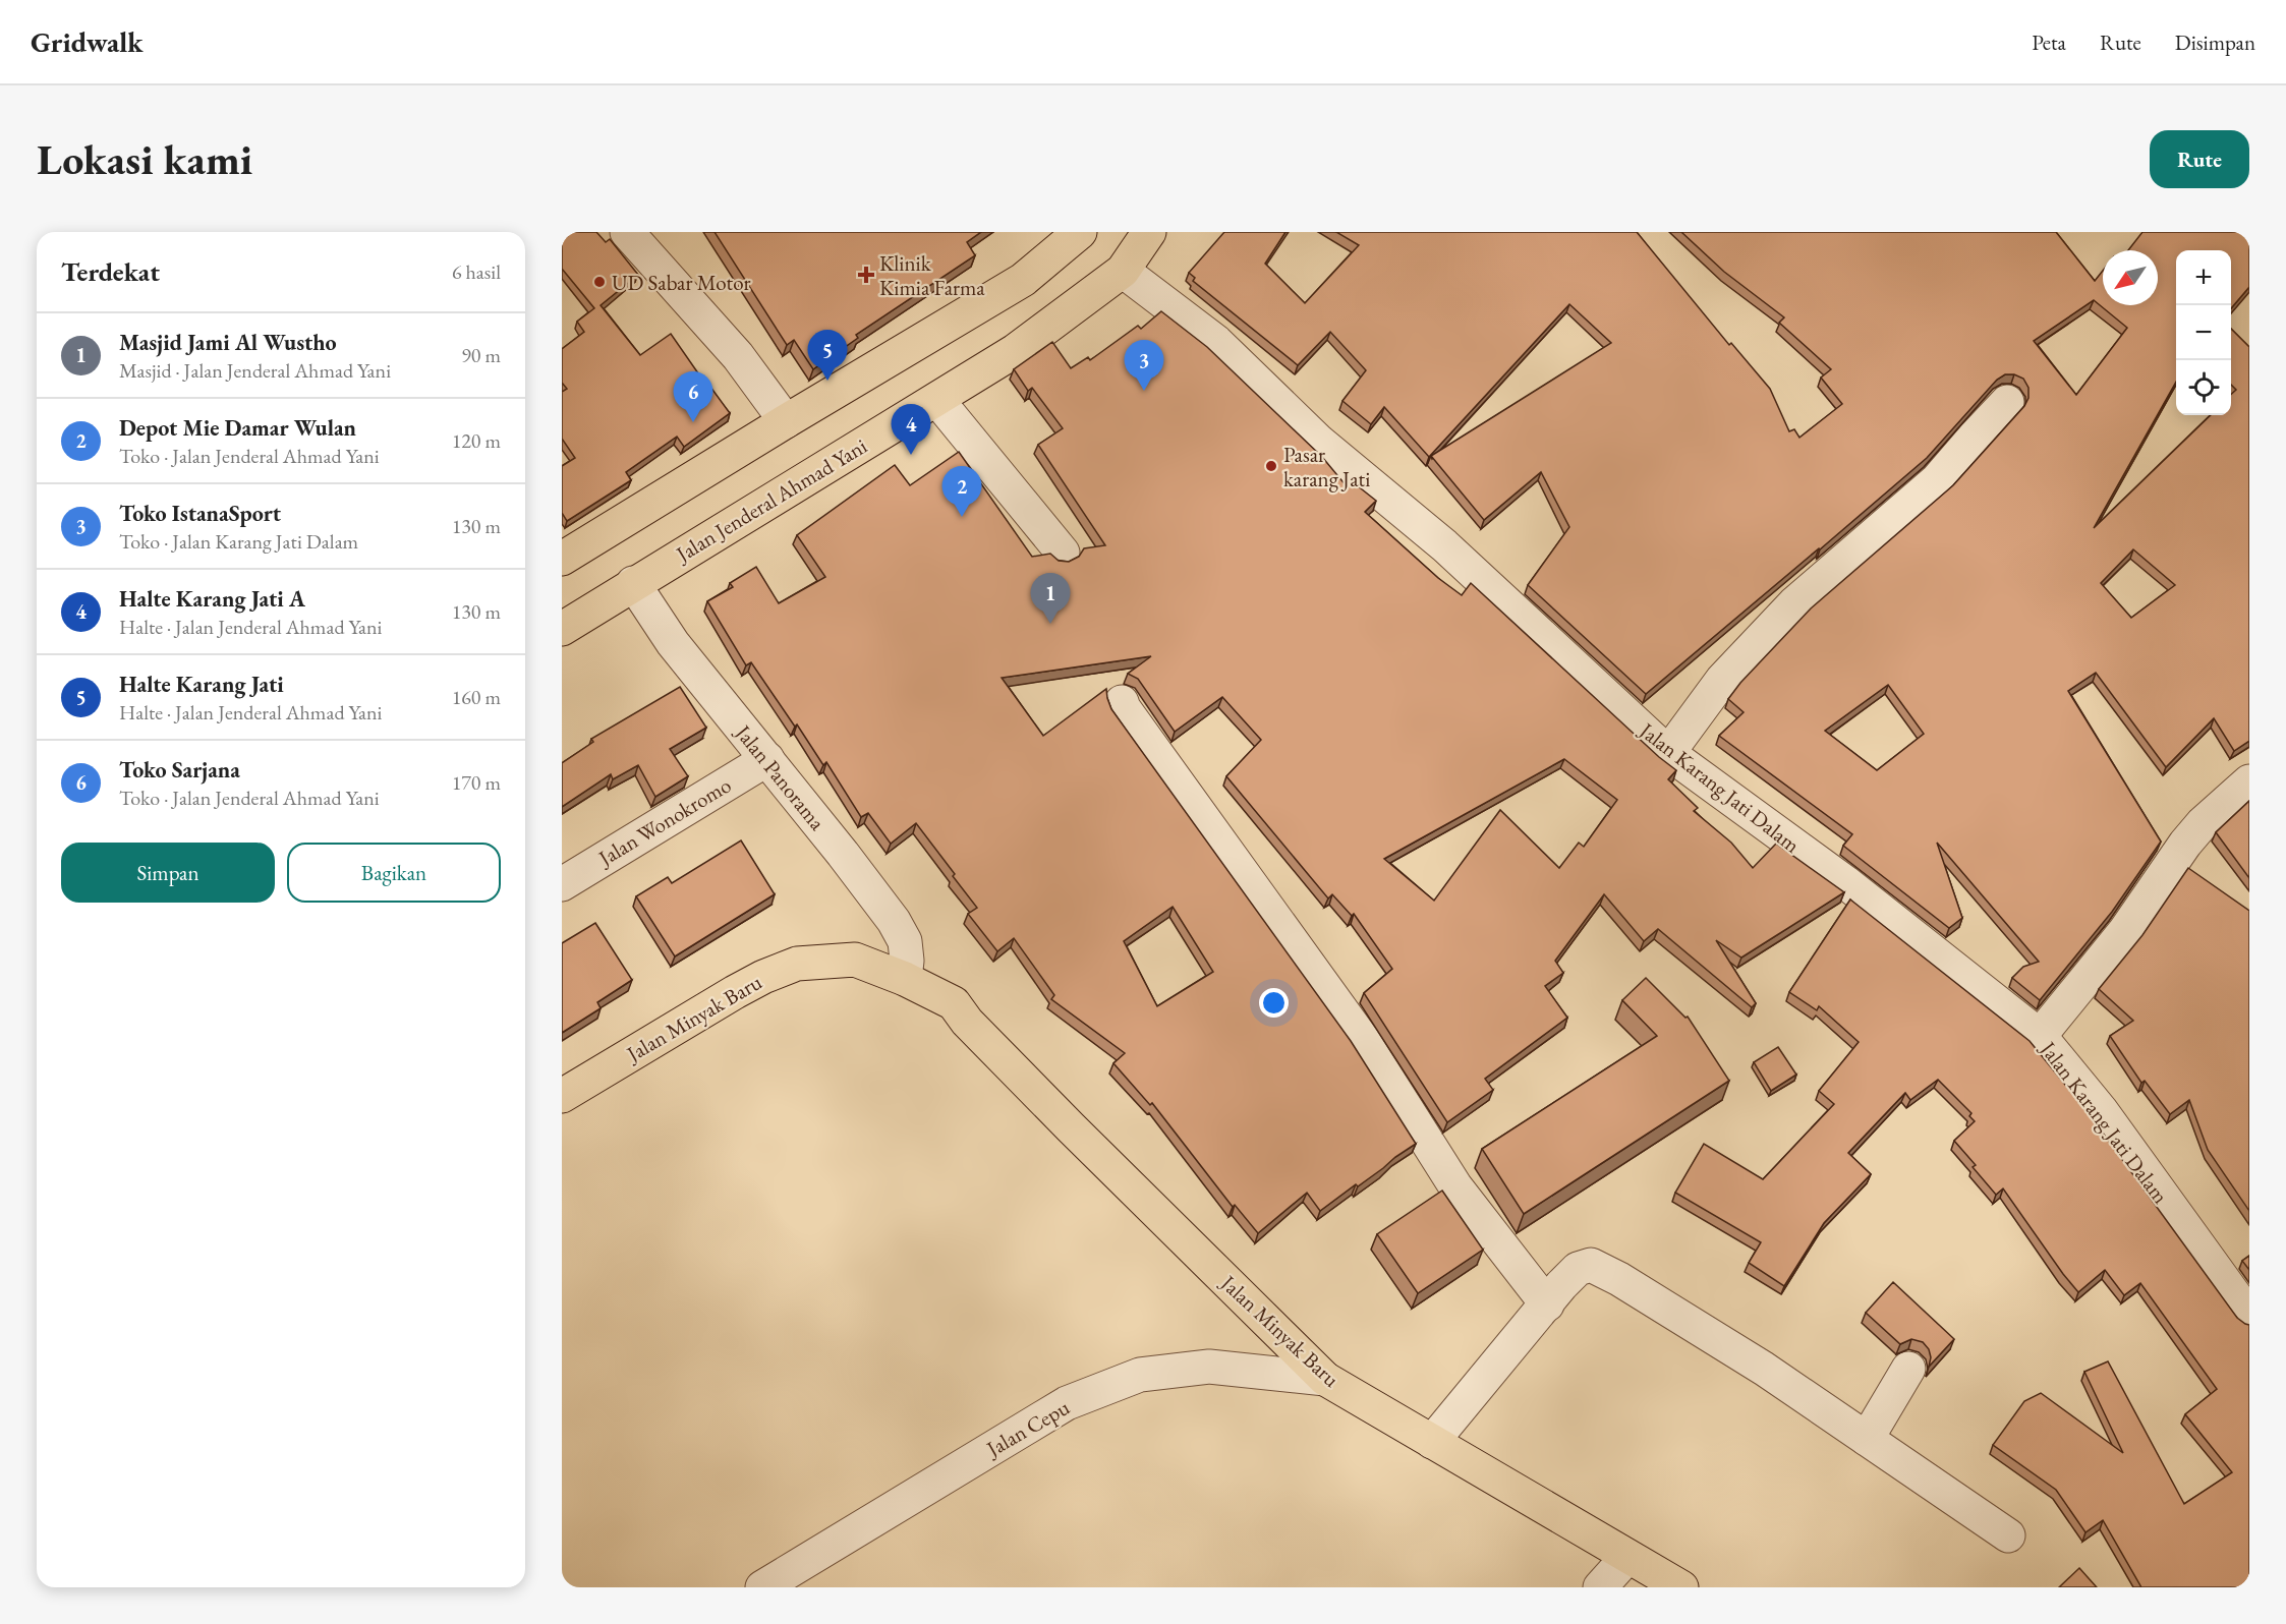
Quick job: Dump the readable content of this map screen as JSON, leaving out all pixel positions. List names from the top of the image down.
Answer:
{
  "streets": {
    "main road": ["Jalan Jenderal Ahmad Yani", "Jalan Minyak Baru"],
    "street": [
      "Jalan Panorama",
      "Jalan Karang Jati Dalam",
      "Jalan Wonokromo",
      "Jalan Cepu"
    ]
  },
  "crossings": [
    ["Jalan Jenderal Ahmad Yani", "Jalan Panorama"],
    ["Jalan Jenderal Ahmad Yani", "Jalan Karang Jati Dalam"],
    ["Jalan Panorama", "Jalan Wonokromo"],
    ["Jalan Panorama", "Jalan Minyak Baru"],
    ["Jalan Minyak Baru", "Jalan Cepu"]
  ],
  "places": {
    "health": ["Klinik Kimia Farma"],
    "other": ["UD Sabar Motor", "Pasar karang Jati"]
  },
  "north": "bottom left",
  "page": {
    "header": "Gridwalk",
    "nav": ["Peta", "Rute", "Disimpan"],
    "buttons": [
      "Rute",
      ["Simpan", "Bagikan"]
    ],
    "title": "Lokasi kami",
    "heading": ["Terdekat", "6 hasil"],
    "map_buttons": ["+", "−"],
    "list": [
      {
        "mark": "1",
        "name": "Masjid Jami Al Wustho",
        "note": "Masjid · Jalan Jenderal Ahmad Yani",
        "value": "90 m"
      },
      {
        "mark": "2",
        "name": "Depot Mie Damar Wulan",
        "note": "Toko · Jalan Jenderal Ahmad Yani",
        "value": "120 m"
      },
      {
        "mark": "3",
        "name": "Toko IstanaSport",
        "note": "Toko · Jalan Karang Jati Dalam",
        "value": "130 m"
      },
      {
        "mark": "4",
        "name": "Halte Karang Jati A",
        "note": "Halte · Jalan Jenderal Ahmad Yani",
        "value": "130 m"
      },
      {
        "mark": "5",
        "name": "Halte Karang Jati",
        "note": "Halte · Jalan Jenderal Ahmad Yani",
        "value": "160 m"
      },
      {
        "mark": "6",
        "name": "Toko Sarjana",
        "note": "Toko · Jalan Jenderal Ahmad Yani",
        "value": "170 m"
      }
    ],
    "pins": [
      "5",
      "3",
      "6",
      "4",
      "2",
      "1"
    ]
  }
}
